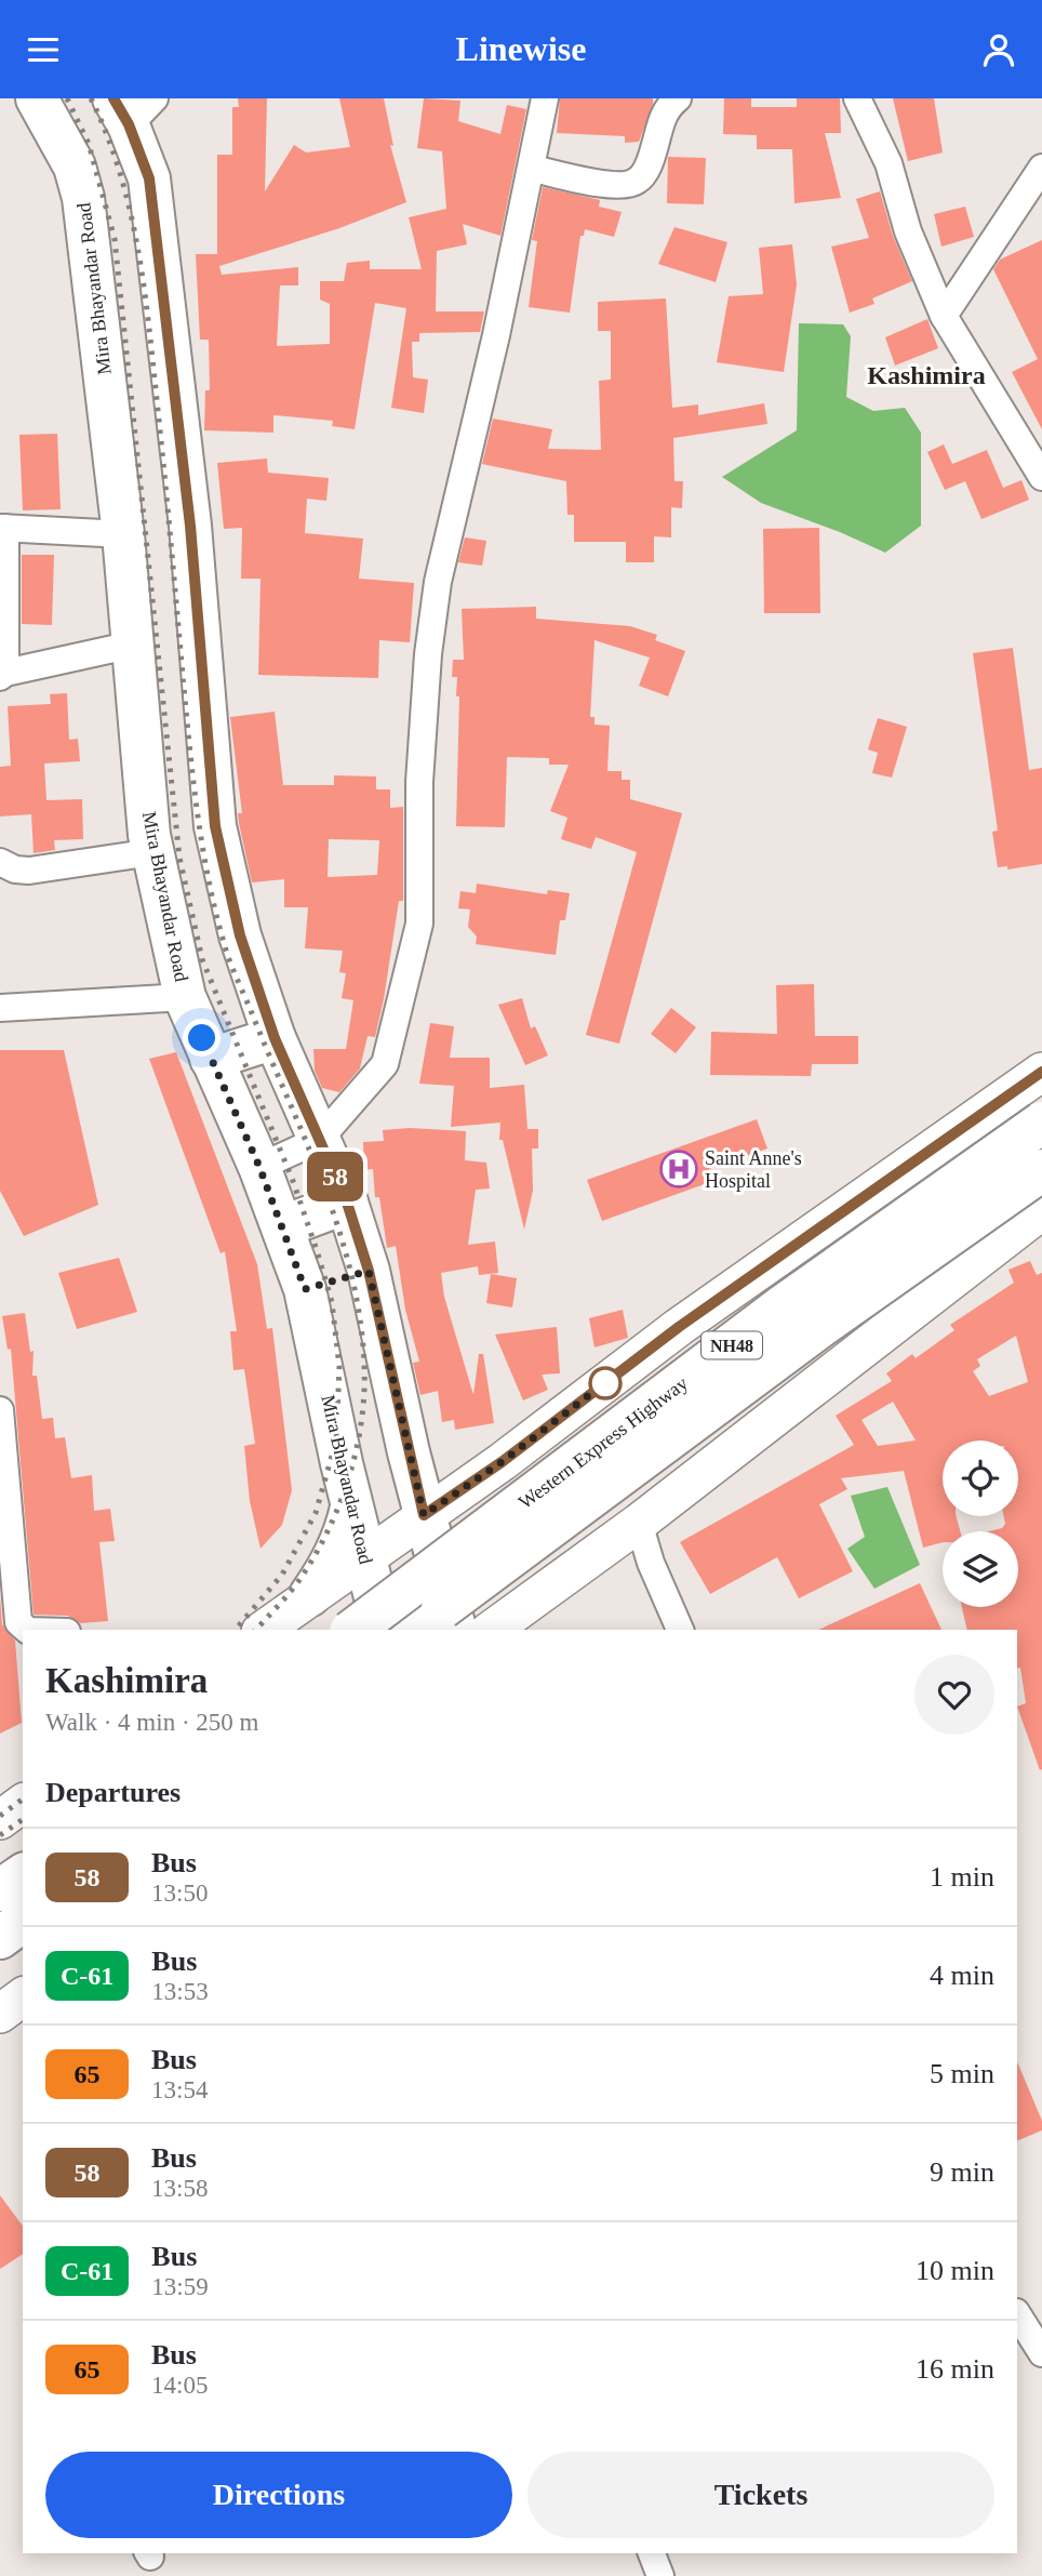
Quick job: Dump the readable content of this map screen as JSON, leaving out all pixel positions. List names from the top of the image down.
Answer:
{
  "streets": {
    "main road": ["Mira Bhayandar Road", "NH48", "Western Express Highway"]
  },
  "districts": ["Kashimira"],
  "places": {
    "hospital": ["Saint Anne's Hospital"]
  },
  "lines": ["bus line 58"],
  "page": {
    "header": "Linewise",
    "on_map": "58",
    "heading": [
      ["Kashimira", "Walk · 4 min · 250 m"],
      "Departures"
    ],
    "list": [
      {
        "mark": "58",
        "name": "Bus",
        "note": "13:50",
        "value": "1 min"
      },
      {
        "mark": "C-61",
        "name": "Bus",
        "note": "13:53",
        "value": "4 min"
      },
      {
        "mark": "65",
        "name": "Bus",
        "note": "13:54",
        "value": "5 min"
      },
      {
        "mark": "58",
        "name": "Bus",
        "note": "13:58",
        "value": "9 min"
      },
      {
        "mark": "C-61",
        "name": "Bus",
        "note": "13:59",
        "value": "10 min"
      },
      {
        "mark": "65",
        "name": "Bus",
        "note": "14:05",
        "value": "16 min"
      }
    ],
    "buttons": ["Directions", "Tickets"]
  }
}
